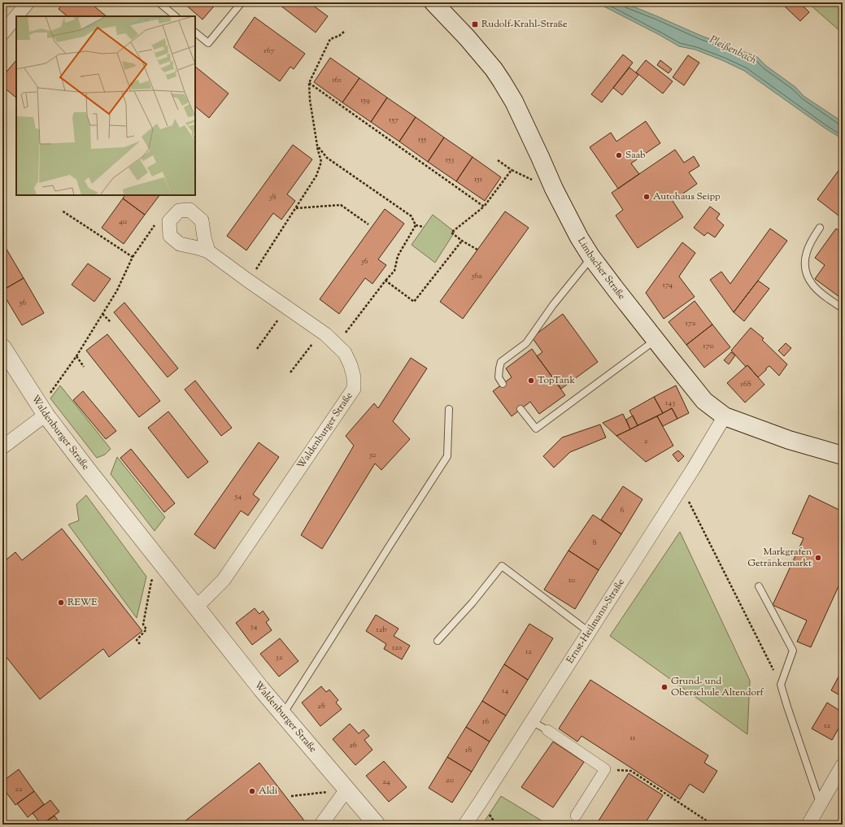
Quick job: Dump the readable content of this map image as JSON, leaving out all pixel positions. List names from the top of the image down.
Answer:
{
  "streets": {
    "main road": ["Limbacher Straße"],
    "street": ["Waldenburger Straße", "Ernst-Heilmann-Straße"]
  },
  "crossings": [
    ["Limbacher Straße", "Ernst-Heilmann-Straße"]
  ],
  "water": ["Pleißenbach"],
  "places": {
    "transit": ["Rudolf-Krahl-Straße"],
    "other": [
      "Saab",
      "Autohaus Seipp",
      "TopTank",
      "Markgrafen Getränkemarkt",
      "REWE",
      "Grund- und Oberschule Altendorf",
      "Aldi"
    ]
  },
  "house_numbers": [
    "167",
    "161",
    "159",
    "157",
    "155",
    "153",
    "151",
    "38",
    "40",
    "36",
    "36a",
    "174",
    "56",
    "172",
    "170",
    "168",
    "143",
    "2",
    "30",
    "54",
    "6",
    "8",
    "10",
    "34",
    "12b",
    "12a",
    "12",
    "32",
    "14",
    "28",
    "16",
    "12",
    "11",
    "26",
    "18",
    "20",
    "24",
    "22"
  ]
}
